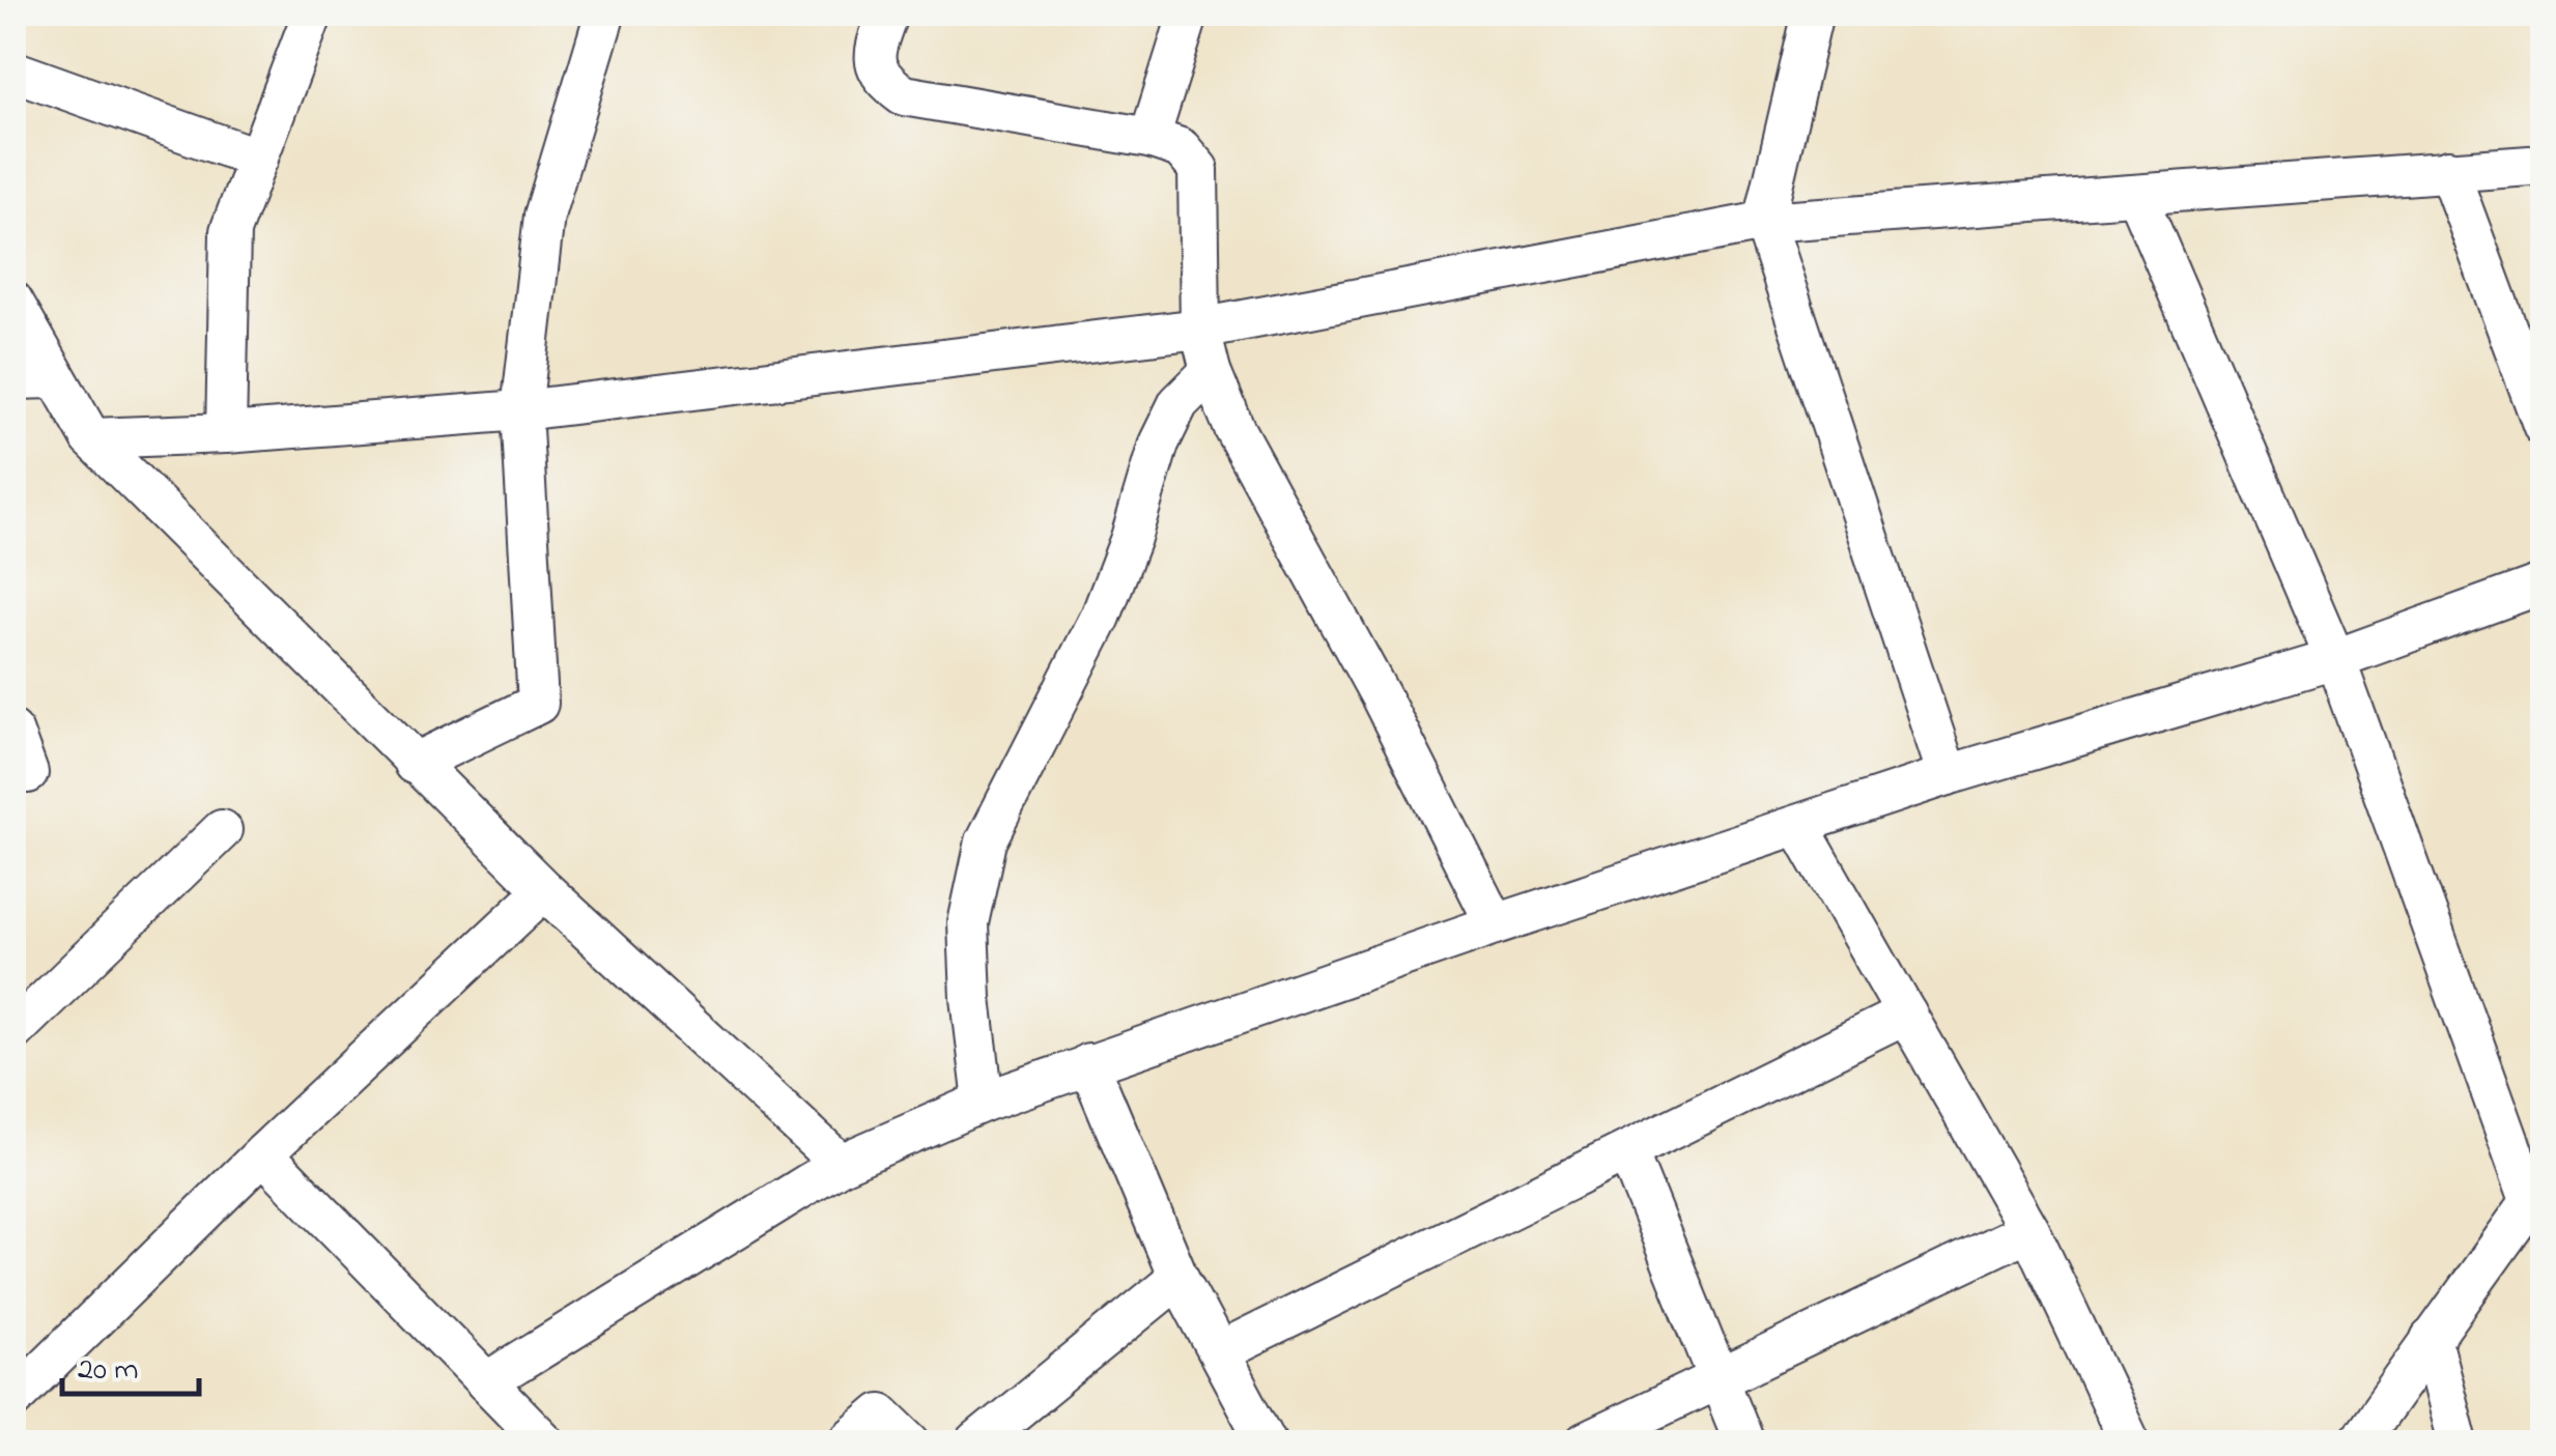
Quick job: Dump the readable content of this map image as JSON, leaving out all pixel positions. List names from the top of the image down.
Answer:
{
  "scale_bar": "20 m"
}
